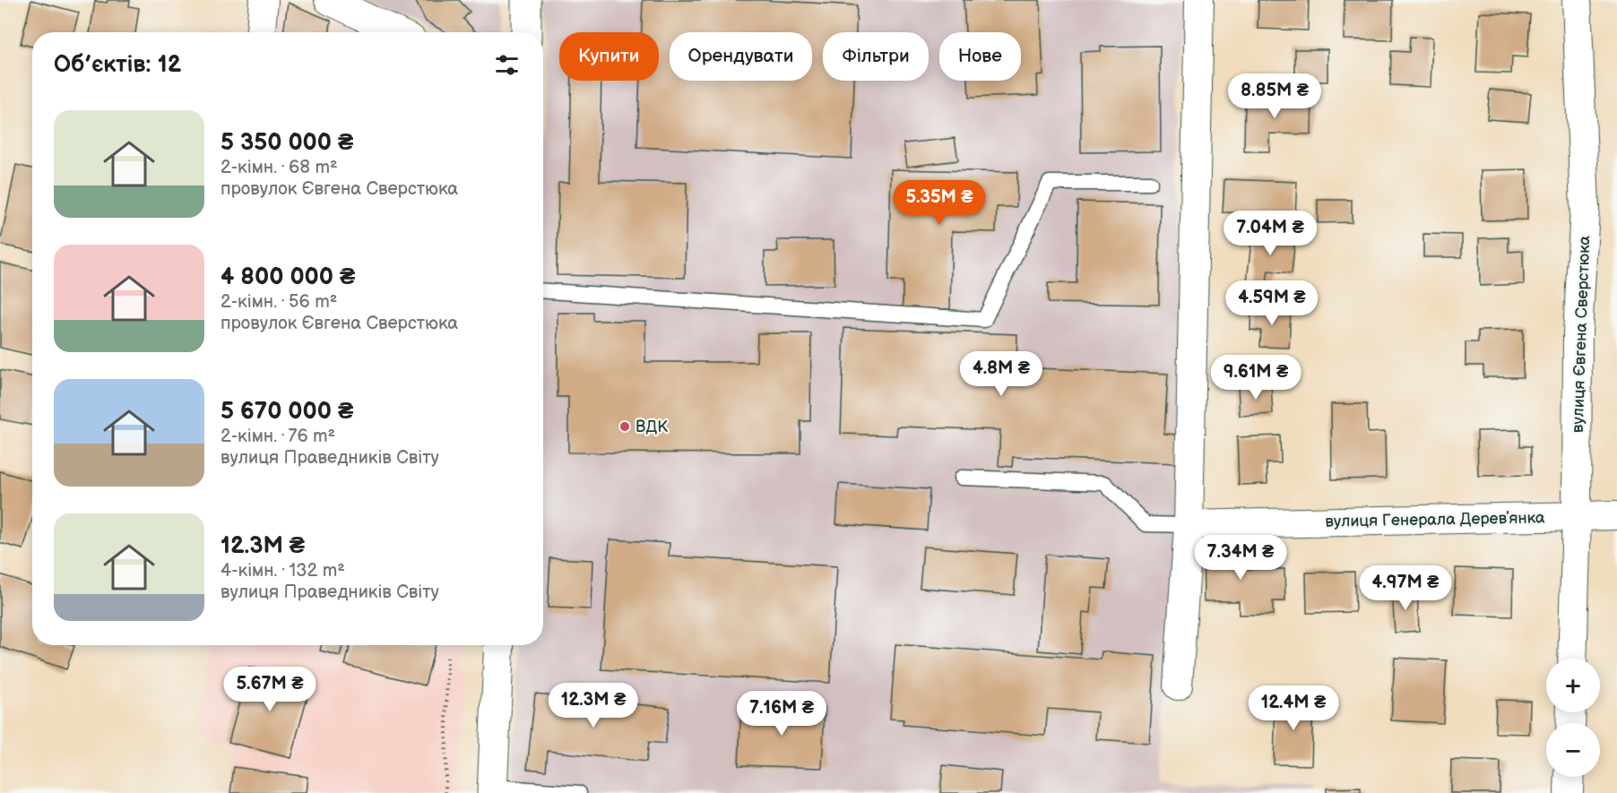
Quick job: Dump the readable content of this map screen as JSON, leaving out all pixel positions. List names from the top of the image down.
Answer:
{
  "streets": {
    "street": ["вулиця Євгена Сверстюка", "вулиця Генерала Деревʼянка"]
  },
  "crossings": [
    ["вулиця Євгена Сверстюка", "вулиця Генерала Деревʼянка"]
  ],
  "places": ["ВДК"],
  "page": {
    "chip": [
      "Купити",
      "Орендувати",
      "Фільтри",
      "Нове"
    ],
    "heading": "Об’єктів: 12",
    "price": [
      "8.85M ₴",
      "5.35M ₴",
      "7.04M ₴",
      "4.59M ₴",
      "4.8M ₴",
      "9.61M ₴",
      "7.34M ₴",
      "4.97M ₴",
      "5.67M ₴",
      "12.3M ₴",
      "12.4M ₴",
      "7.16M ₴"
    ],
    "list": [
      {
        "name": "5 350 000 ₴",
        "note": "2-кімн. · 68 m² · провулок Євгена Сверстюка"
      },
      {
        "name": "4 800 000 ₴",
        "note": "2-кімн. · 56 m² · провулок Євгена Сверстюка"
      },
      {
        "name": "5 670 000 ₴",
        "note": "2-кімн. · 76 m² · вулиця Праведників Світу"
      },
      {
        "name": "12.3M ₴",
        "note": "4-кімн. · 132 m² · вулиця Праведників Світу"
      }
    ],
    "map_buttons": ["+", "−"]
  }
}
